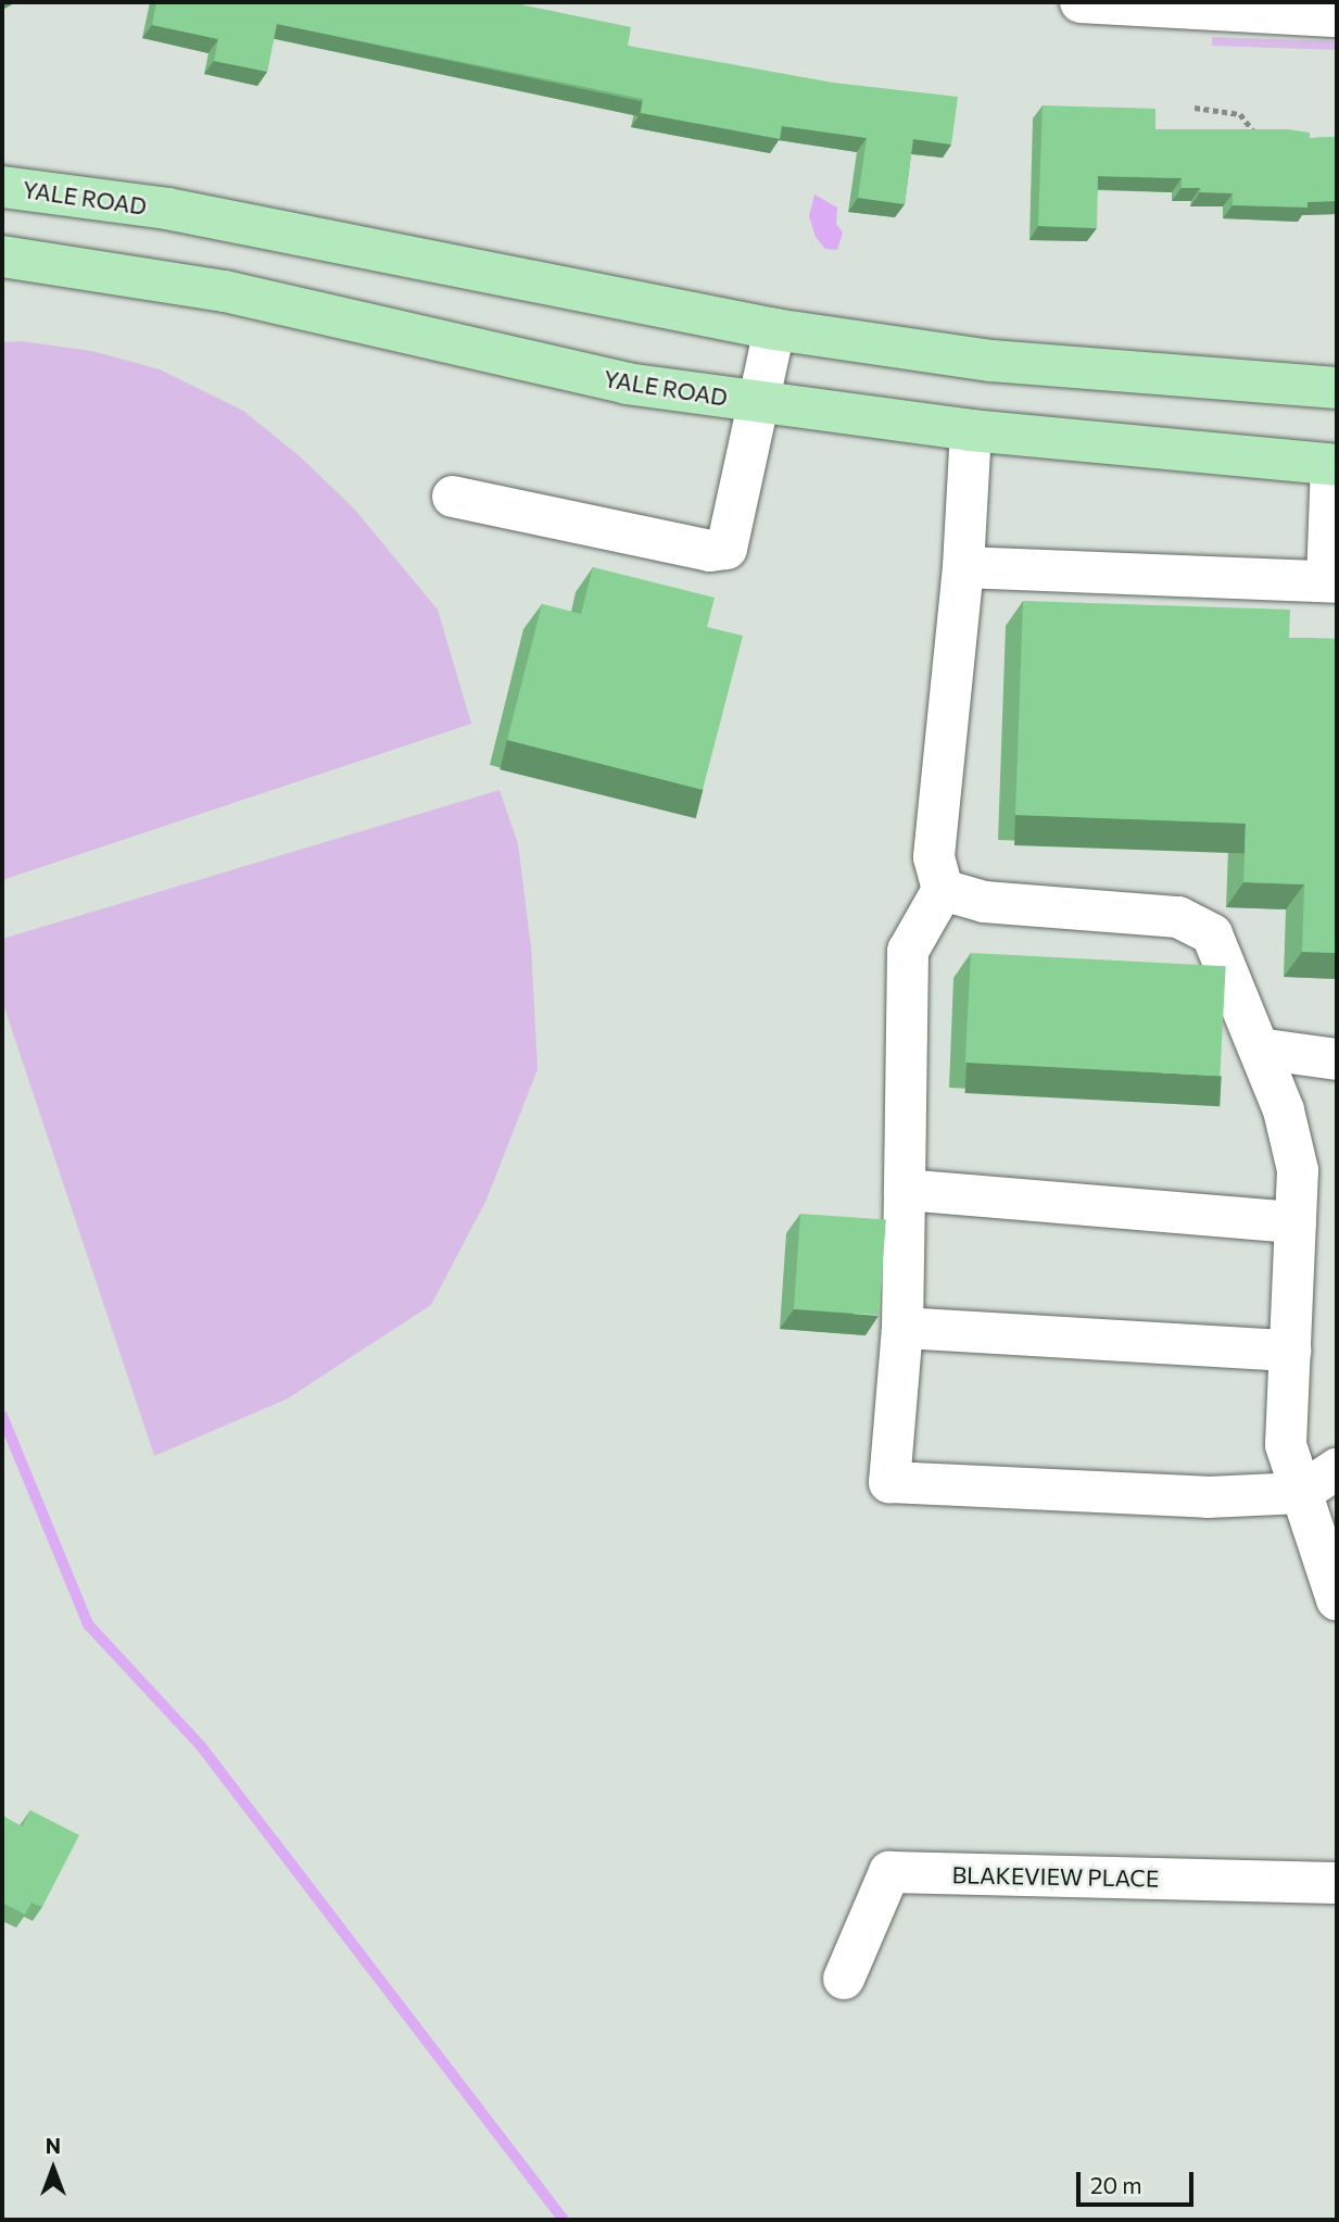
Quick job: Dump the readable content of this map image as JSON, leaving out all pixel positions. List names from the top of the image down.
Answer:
{
  "streets": {
    "main road": ["YALE ROAD"],
    "street": ["BLAKEVIEW PLACE"]
  },
  "scale_bar": "20 m",
  "north": "top"
}
